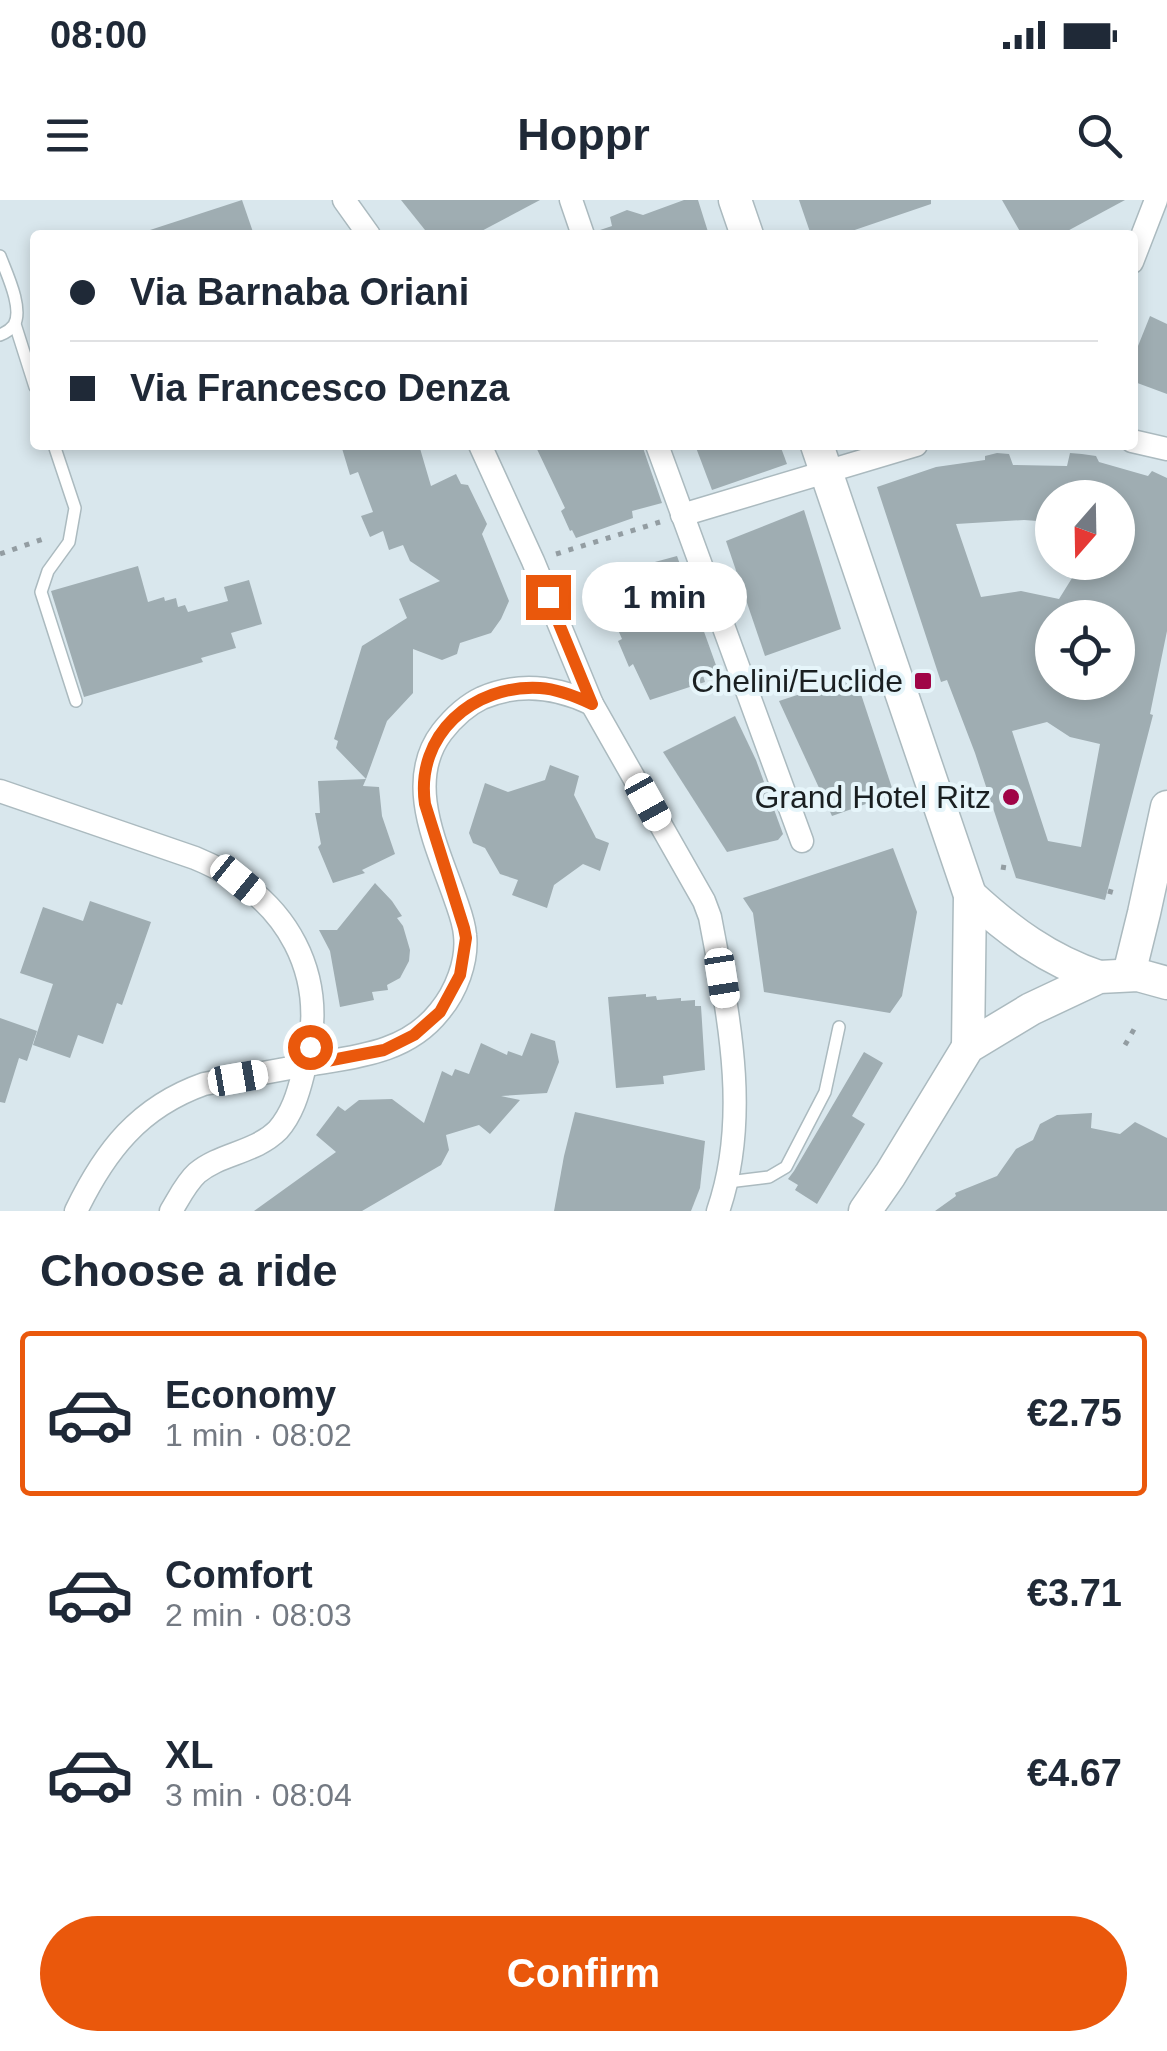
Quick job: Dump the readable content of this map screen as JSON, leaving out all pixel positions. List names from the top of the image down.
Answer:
{
  "places": {
    "transit": ["Chelini/Euclide"],
    "other": ["Grand Hotel Ritz"]
  },
  "north": "bottom",
  "page": {
    "status": "08:00",
    "header": "Hoppr",
    "banner": ["Via Barnaba Oriani", "Via Francesco Denza"],
    "bubble": "1 min",
    "heading": "Choose a ride",
    "list": [
      {
        "name": "Economy",
        "note": "1 min · 08:02",
        "value": "€2.75"
      },
      {
        "name": "Comfort",
        "note": "2 min · 08:03",
        "value": "€3.71"
      },
      {
        "name": "XL",
        "note": "3 min · 08:04",
        "value": "€4.67"
      }
    ],
    "buttons": "Confirm"
  }
}
